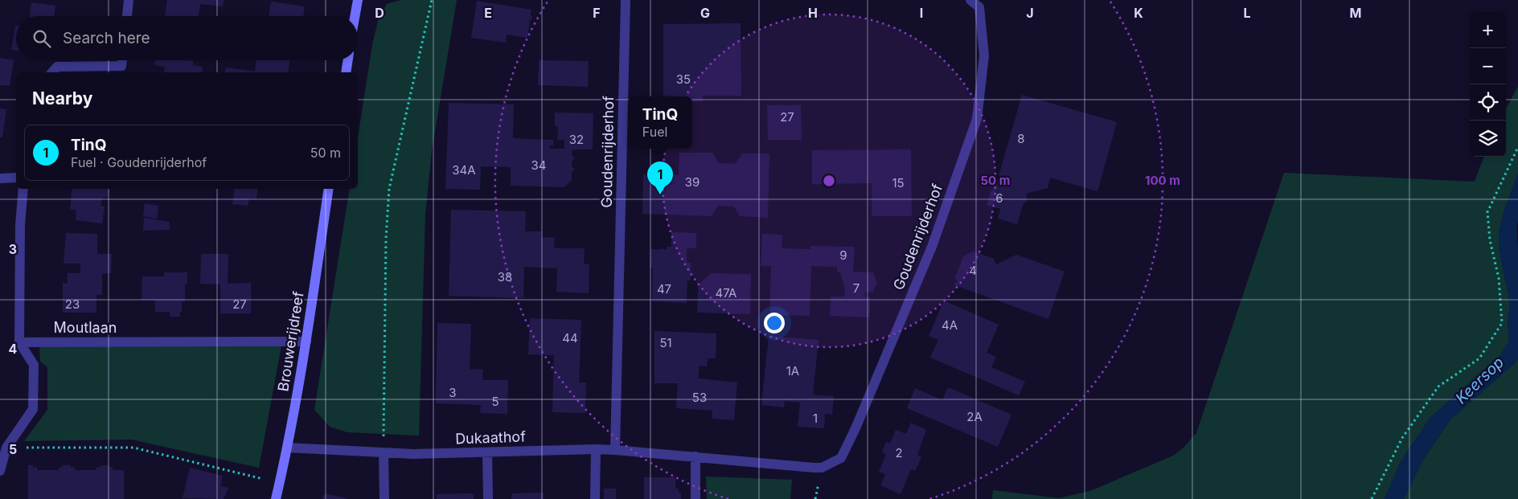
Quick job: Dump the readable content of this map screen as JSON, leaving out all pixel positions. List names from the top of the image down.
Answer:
{
  "streets": {
    "street": [
      "Goudenrijderhof",
      "Moutlaan",
      "Brouwerijdreef",
      "Dukaathof"
    ]
  },
  "crossings": [
    ["Goudenrijderhof", "Dukaathof"],
    ["Moutlaan", "Brouwerijdreef"],
    ["Brouwerijdreef", "Dukaathof"]
  ],
  "water": ["Keersop"],
  "house_numbers": [
    "35",
    "27",
    "8",
    "32",
    "34",
    "34A",
    "39",
    "15",
    "6",
    "9",
    "4",
    "38",
    "7",
    "47",
    "47A",
    "23",
    "27",
    "4A",
    "44",
    "51",
    "1A",
    "3",
    "53",
    "5",
    "2A",
    "1",
    "2"
  ],
  "page": {
    "map_buttons": ["+", "−"],
    "search": "Search here",
    "heading": "Nearby",
    "popup": ["TinQ", "Fuel"],
    "list": [
      {
        "mark": "1",
        "name": "TinQ",
        "note": "Fuel · Goudenrijderhof",
        "value": "50 m"
      }
    ],
    "pins": "1"
  },
  "grid": {
    "columns": [
      "D",
      "E",
      "F",
      "G",
      "H",
      "I",
      "J",
      "K",
      "L",
      "M"
    ],
    "rows": ["3", "4", "5"]
  },
  "rings": ["50 m", "100 m"]
}
